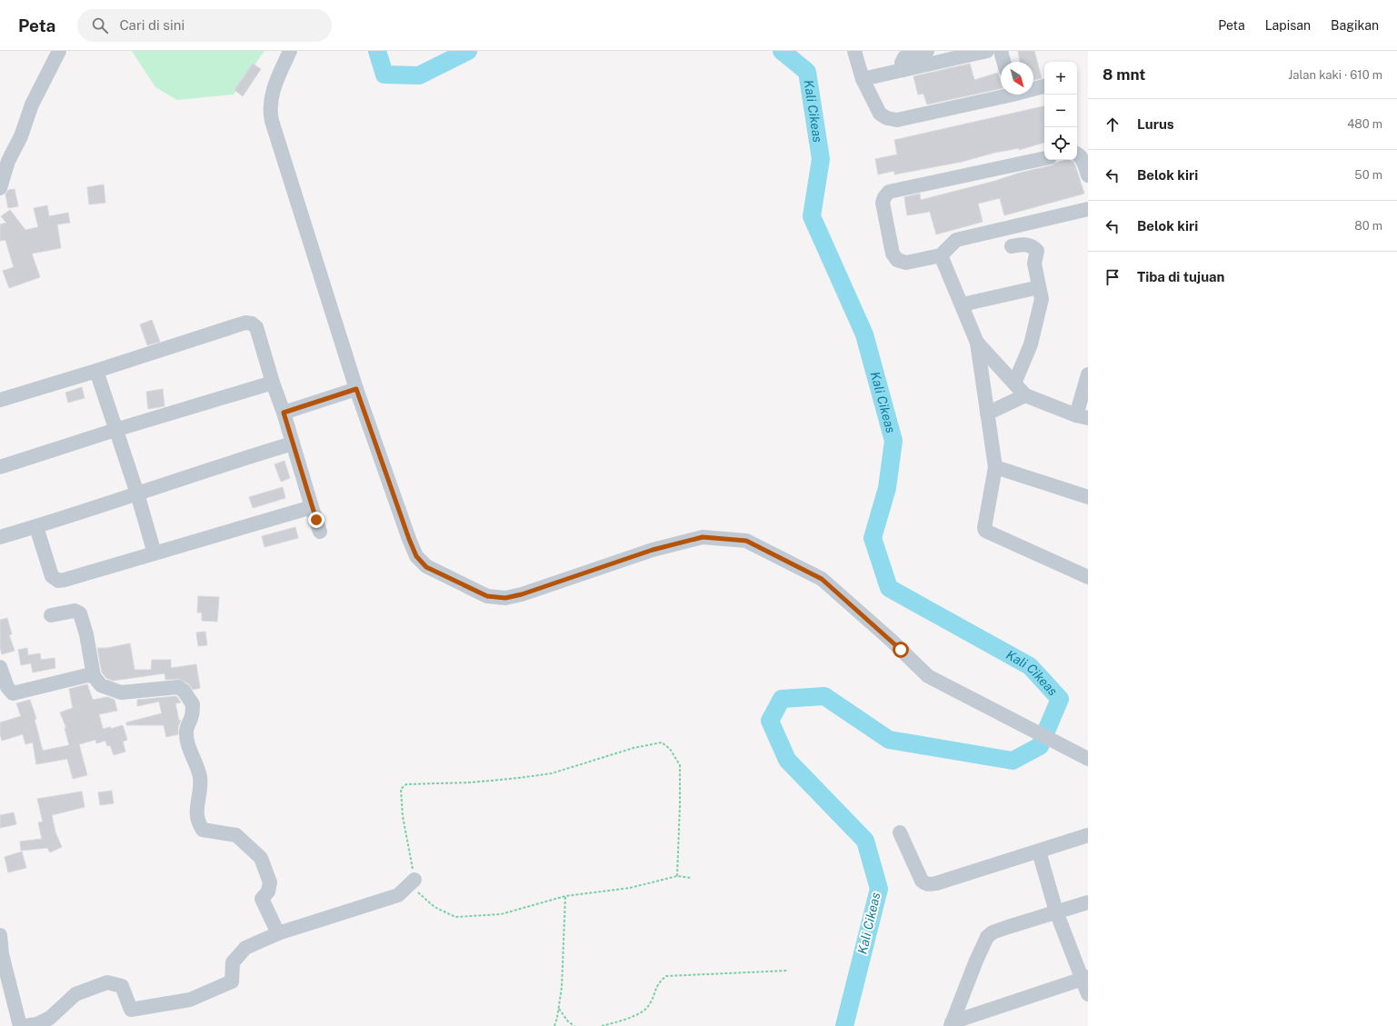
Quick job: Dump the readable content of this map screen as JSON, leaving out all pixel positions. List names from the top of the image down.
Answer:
{
  "water": ["Kali Cikeas"],
  "north": "bottom right",
  "page": {
    "header": "Peta",
    "search": "Cari di sini",
    "nav": ["Peta", "Lapisan", "Bagikan"],
    "heading": ["8 mnt", "Jalan kaki · 610 m"],
    "map_buttons": ["+", "−"],
    "list": [
      ["Lurus", "480 m"],
      ["Belok kiri", "50 m"],
      ["Belok kiri", "80 m"],
      "Tiba di tujuan"
    ]
  }
}
